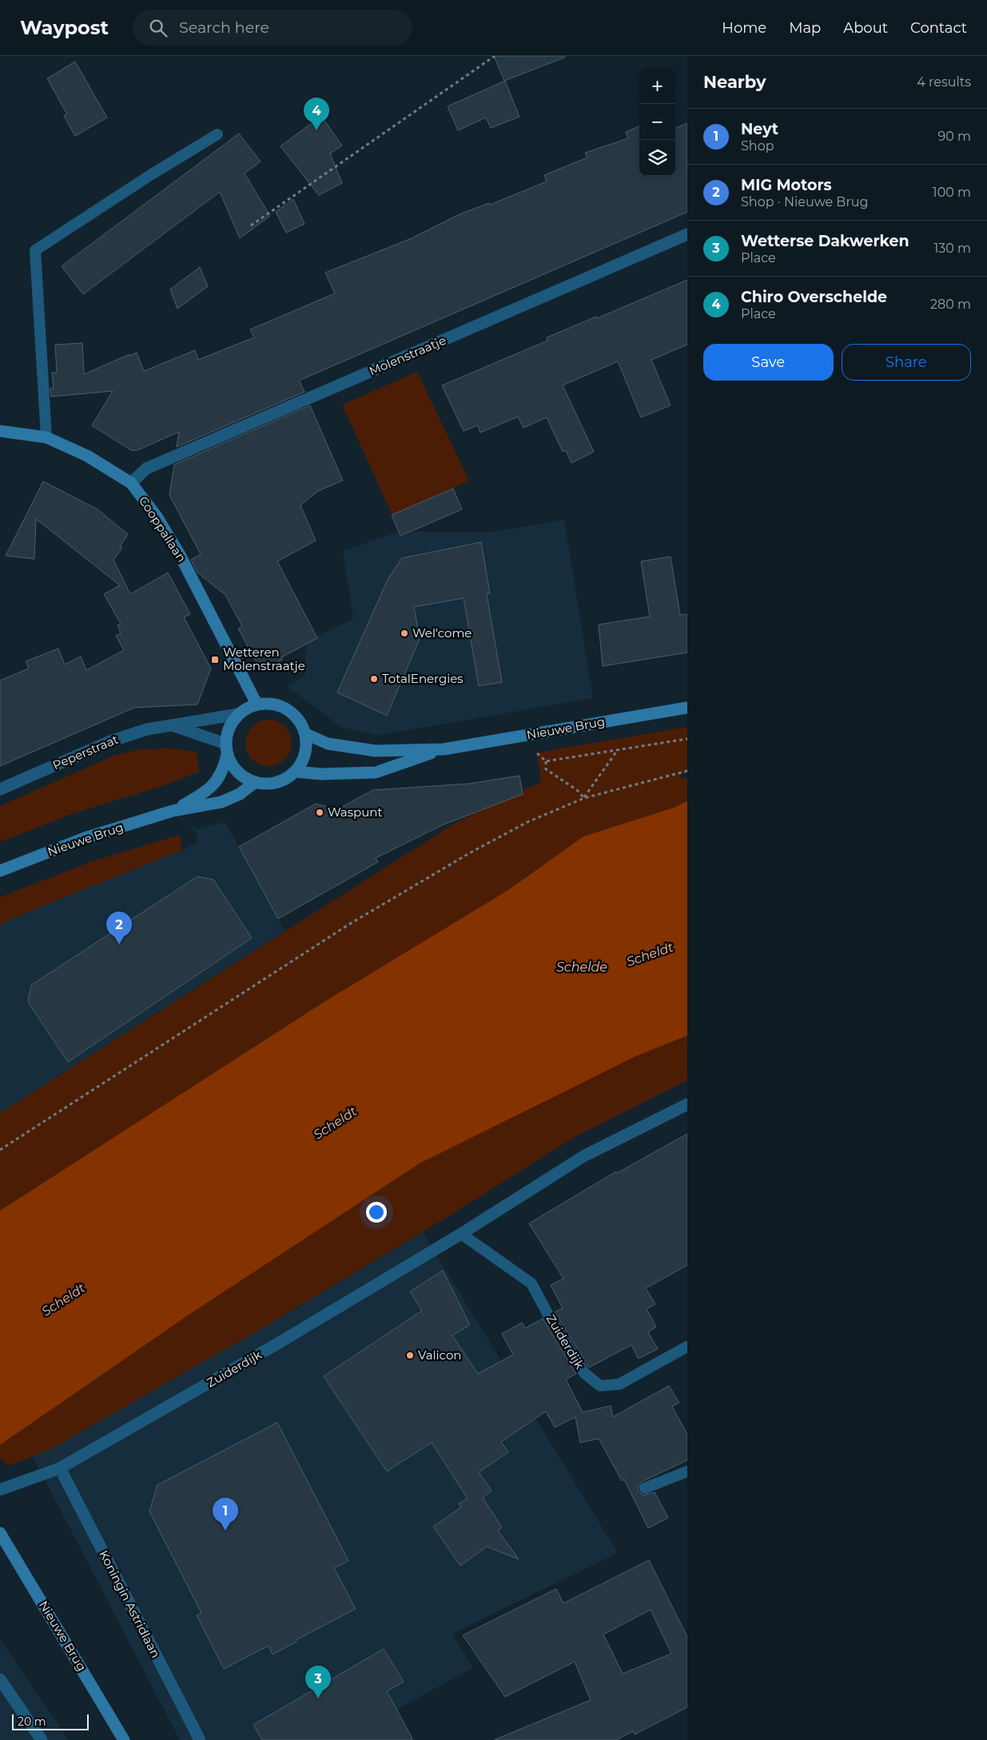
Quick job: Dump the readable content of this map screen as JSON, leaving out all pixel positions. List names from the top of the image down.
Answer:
{
  "streets": {
    "main road": ["Cooppallaan", "Nieuwe Brug"],
    "street": [
      "Molenstraatje",
      "Peperstraat",
      "Zuiderdijk",
      "Koningin Astridlaan"
    ]
  },
  "crossings": [
    ["Molenstraatje", "Cooppallaan"],
    ["Cooppallaan", "Nieuwe Brug"],
    ["Cooppallaan", "Peperstraat"],
    ["Nieuwe Brug", "Peperstraat"],
    ["Zuiderdijk", "Koningin Astridlaan"]
  ],
  "water": ["Scheldt", "Schelde"],
  "places": {
    "other": [
      "Wel'come",
      "TotalEnergies",
      "Waspunt",
      "Valicon"
    ],
    "transit": ["Wetteren Molenstraatje"]
  },
  "scale_bar": "20 m",
  "page": {
    "header": "Waypost",
    "search": "Search here",
    "nav": [
      "Home",
      "Map",
      "About",
      "Contact"
    ],
    "heading": ["Nearby", "4 results"],
    "map_buttons": ["+", "−"],
    "pins": [
      "4",
      "2",
      "1",
      "3"
    ],
    "list": [
      {
        "mark": "1",
        "name": "Neyt",
        "note": "Shop",
        "value": "90 m"
      },
      {
        "mark": "2",
        "name": "MIG Motors",
        "note": "Shop · Nieuwe Brug",
        "value": "100 m"
      },
      {
        "mark": "3",
        "name": "Wetterse Dakwerken",
        "note": "Place",
        "value": "130 m"
      },
      {
        "mark": "4",
        "name": "Chiro Overschelde",
        "note": "Place",
        "value": "280 m"
      }
    ],
    "buttons": ["Save", "Share"],
    "scale": "20 m"
  }
}
